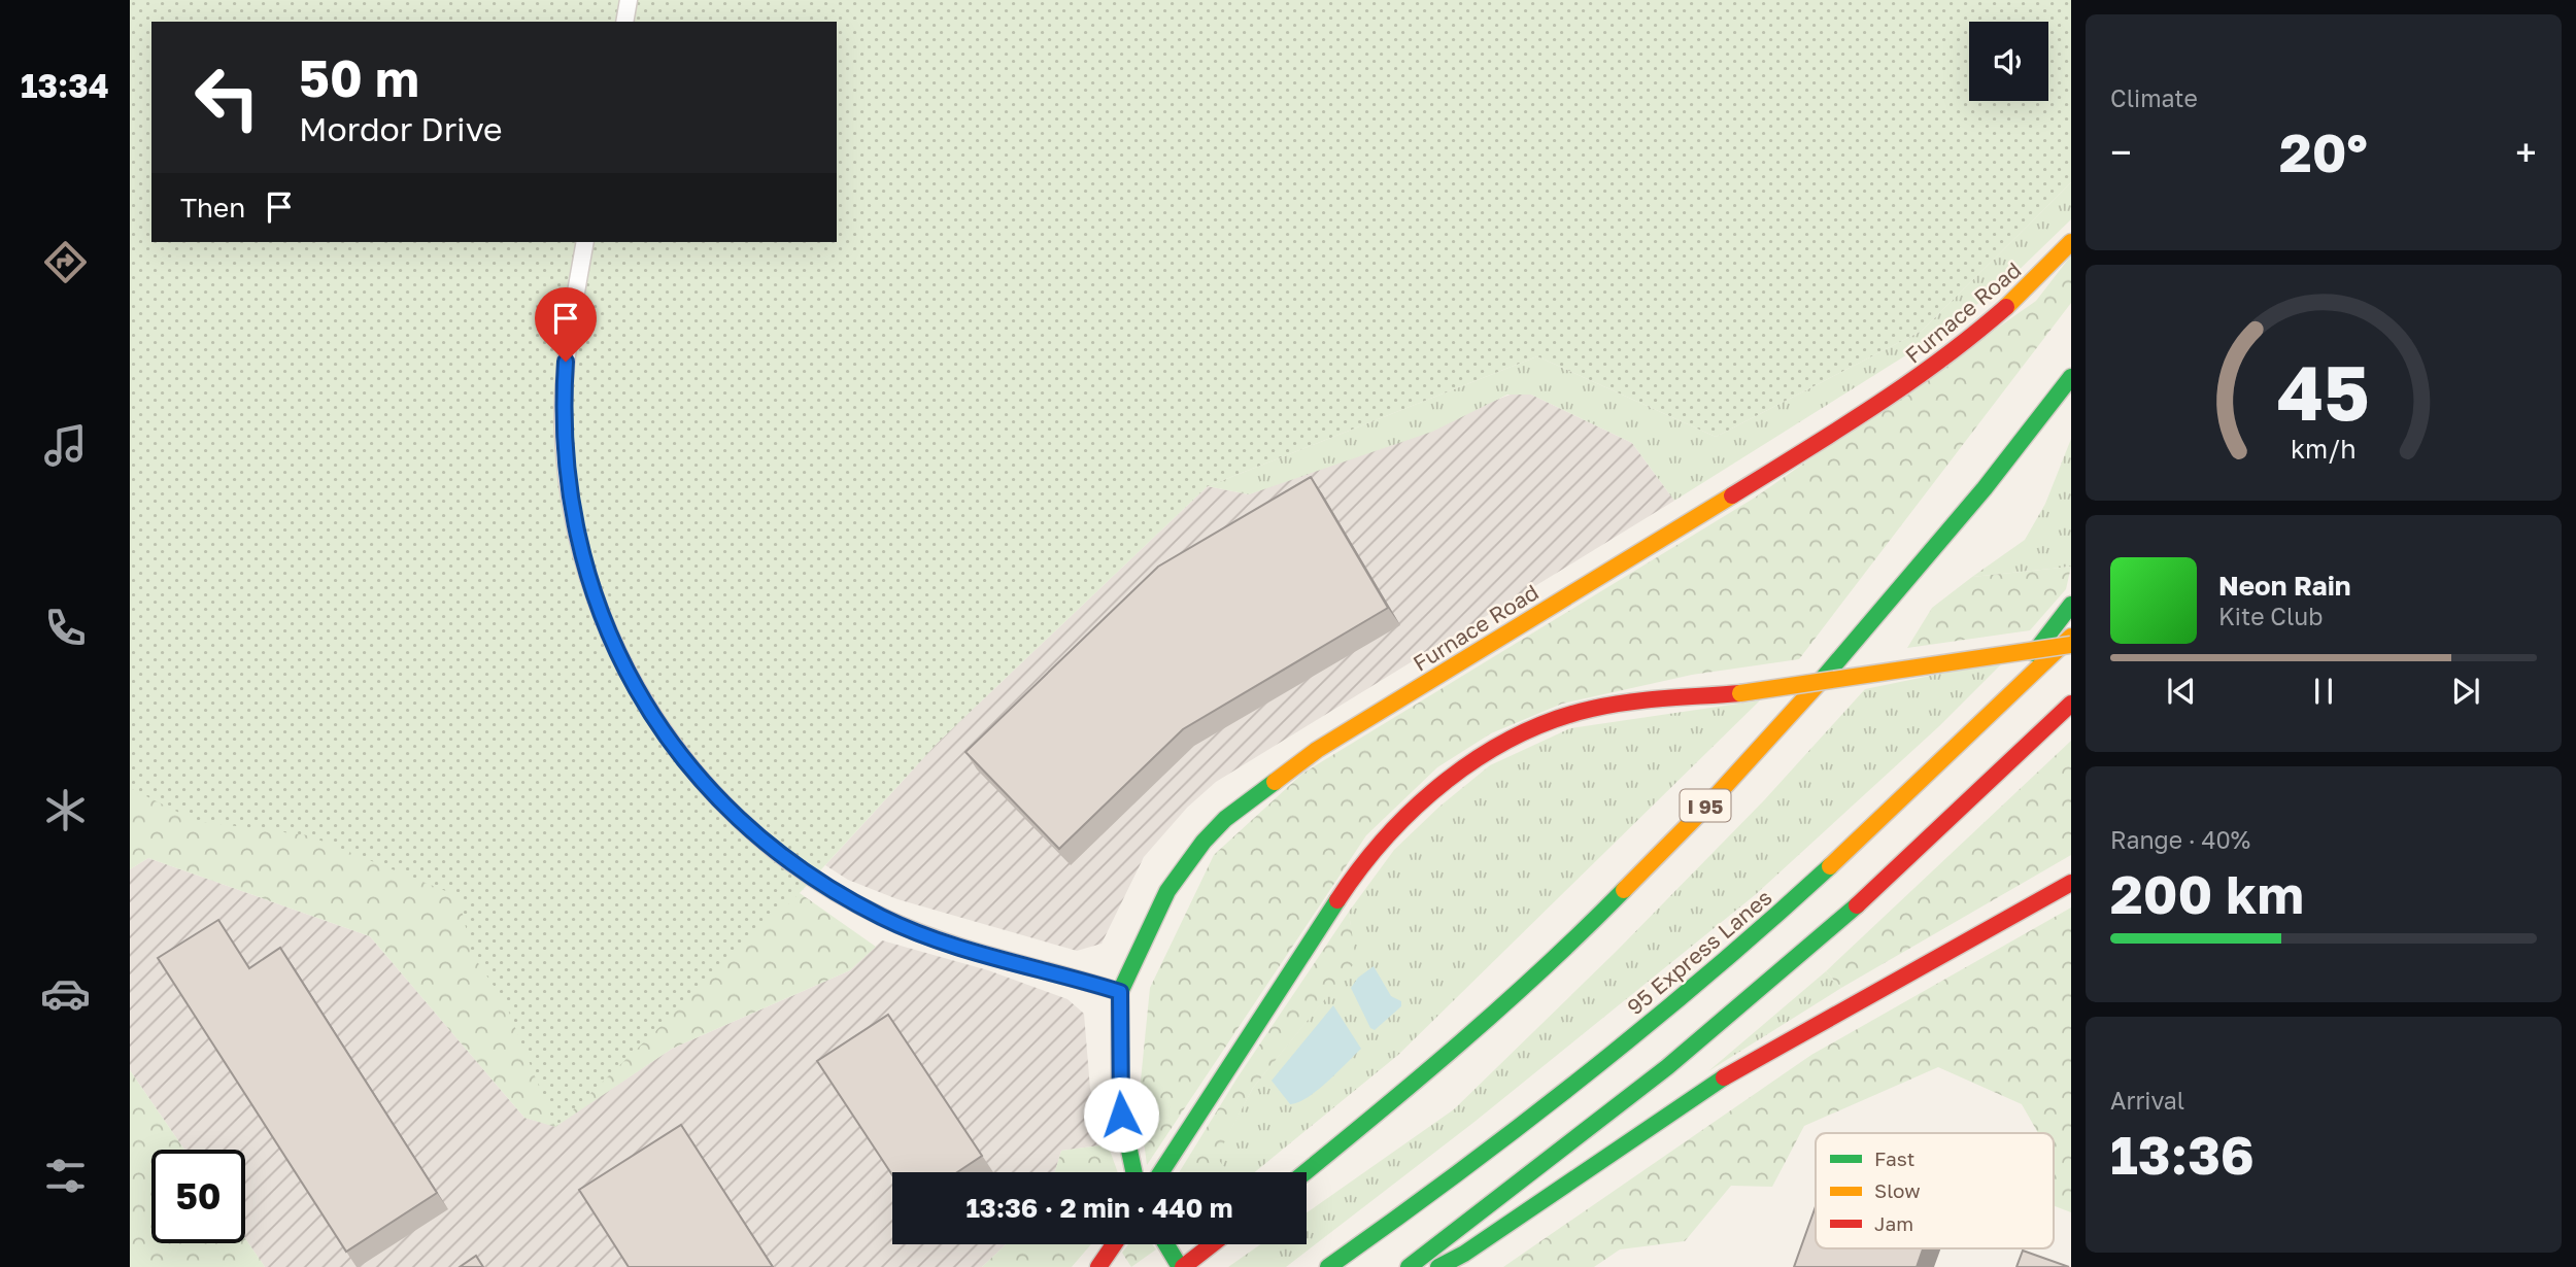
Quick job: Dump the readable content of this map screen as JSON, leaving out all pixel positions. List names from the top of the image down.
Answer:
{
  "streets": {
    "main road": ["Furnace Road", "I 95", "95 Express Lanes"]
  },
  "legend": ["Fast", "Slow", "Jam"],
  "page": {
    "tabs": "13:34",
    "tile": [
      "Climate",
      ["Range · 40%", "200 km"],
      ["Arrival", "13:36"]
    ],
    "turn": ["50 m", "Mordor Drive"],
    "heat": ["−", "20°", "+"],
    "then": "Then",
    "song": ["Neon Rain", "Kite Club"],
    "limit": "50",
    "trip": "13:36 · 2 min · 440 m",
    "gauge": ["45", "km/h"]
  }
}
